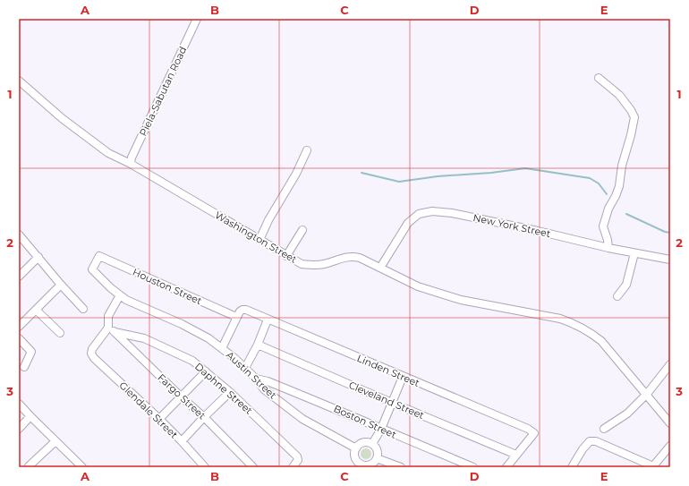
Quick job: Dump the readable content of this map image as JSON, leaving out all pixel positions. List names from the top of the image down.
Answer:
{
  "streets": {
    "street": [
      "Piela-Sabutan Road",
      "New York Street",
      "Washington Street",
      "Houston Street",
      "Linden Street",
      "Austin Street",
      "Daphne Street",
      "Fargo Street",
      "Cleveland Street",
      "Glendale Street",
      "Boston Street"
    ]
  },
  "crossings": [
    ["Piela-Sabutan Road", "Washington Street"],
    ["New York Street", "Washington Street"],
    ["Houston Street", "Linden Street"],
    ["Houston Street", "Austin Street"],
    ["Linden Street", "Cleveland Street"],
    ["Austin Street", "Boston Street"],
    ["Daphne Street", "Fargo Street"],
    ["Daphne Street", "Glendale Street"],
    ["Fargo Street", "Glendale Street"]
  ],
  "grid": {
    "columns": [
      "A",
      "B",
      "C",
      "D",
      "E"
    ],
    "rows": ["1", "2", "3"]
  }
}
